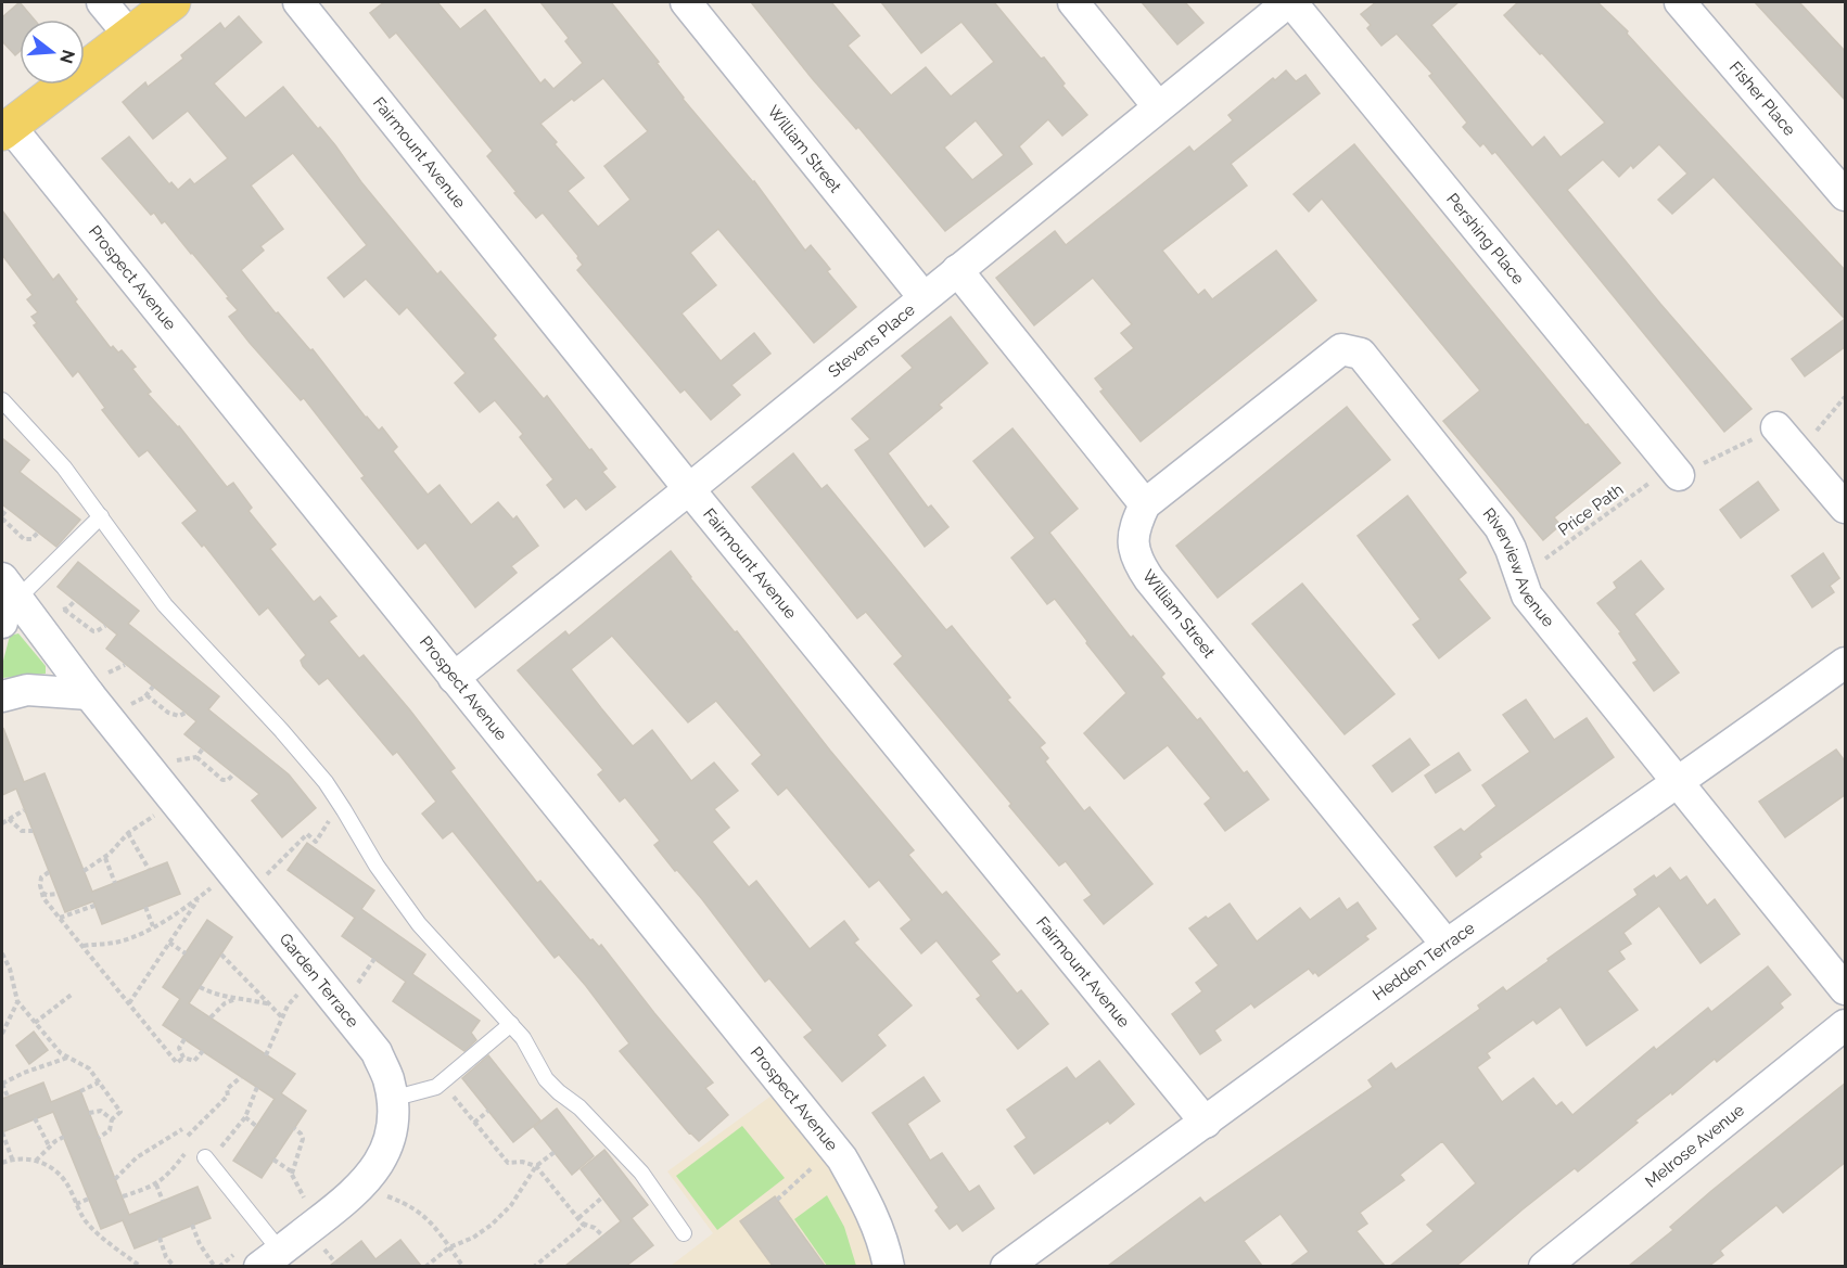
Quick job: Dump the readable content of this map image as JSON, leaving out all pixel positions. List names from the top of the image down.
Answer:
{
  "streets": {
    "street": [
      "Fisher Place",
      "William Street",
      "Fairmount Avenue",
      "Pershing Place",
      "Prospect Avenue",
      "Stevens Place",
      "Riverview Avenue",
      "Hedden Terrace",
      "Garden Terrace",
      "Melrose Avenue"
    ],
    "path": ["Price Path"]
  },
  "crossings": [
    ["William Street", "Stevens Place"],
    ["William Street", "Riverview Avenue"],
    ["William Street", "Hedden Terrace"],
    ["Fairmount Avenue", "Stevens Place"],
    ["Fairmount Avenue", "Hedden Terrace"],
    ["Pershing Place", "Stevens Place"],
    ["Pershing Place", "Price Path"],
    ["Prospect Avenue", "Stevens Place"],
    ["Riverview Avenue", "Hedden Terrace"]
  ],
  "north": "right"
}
